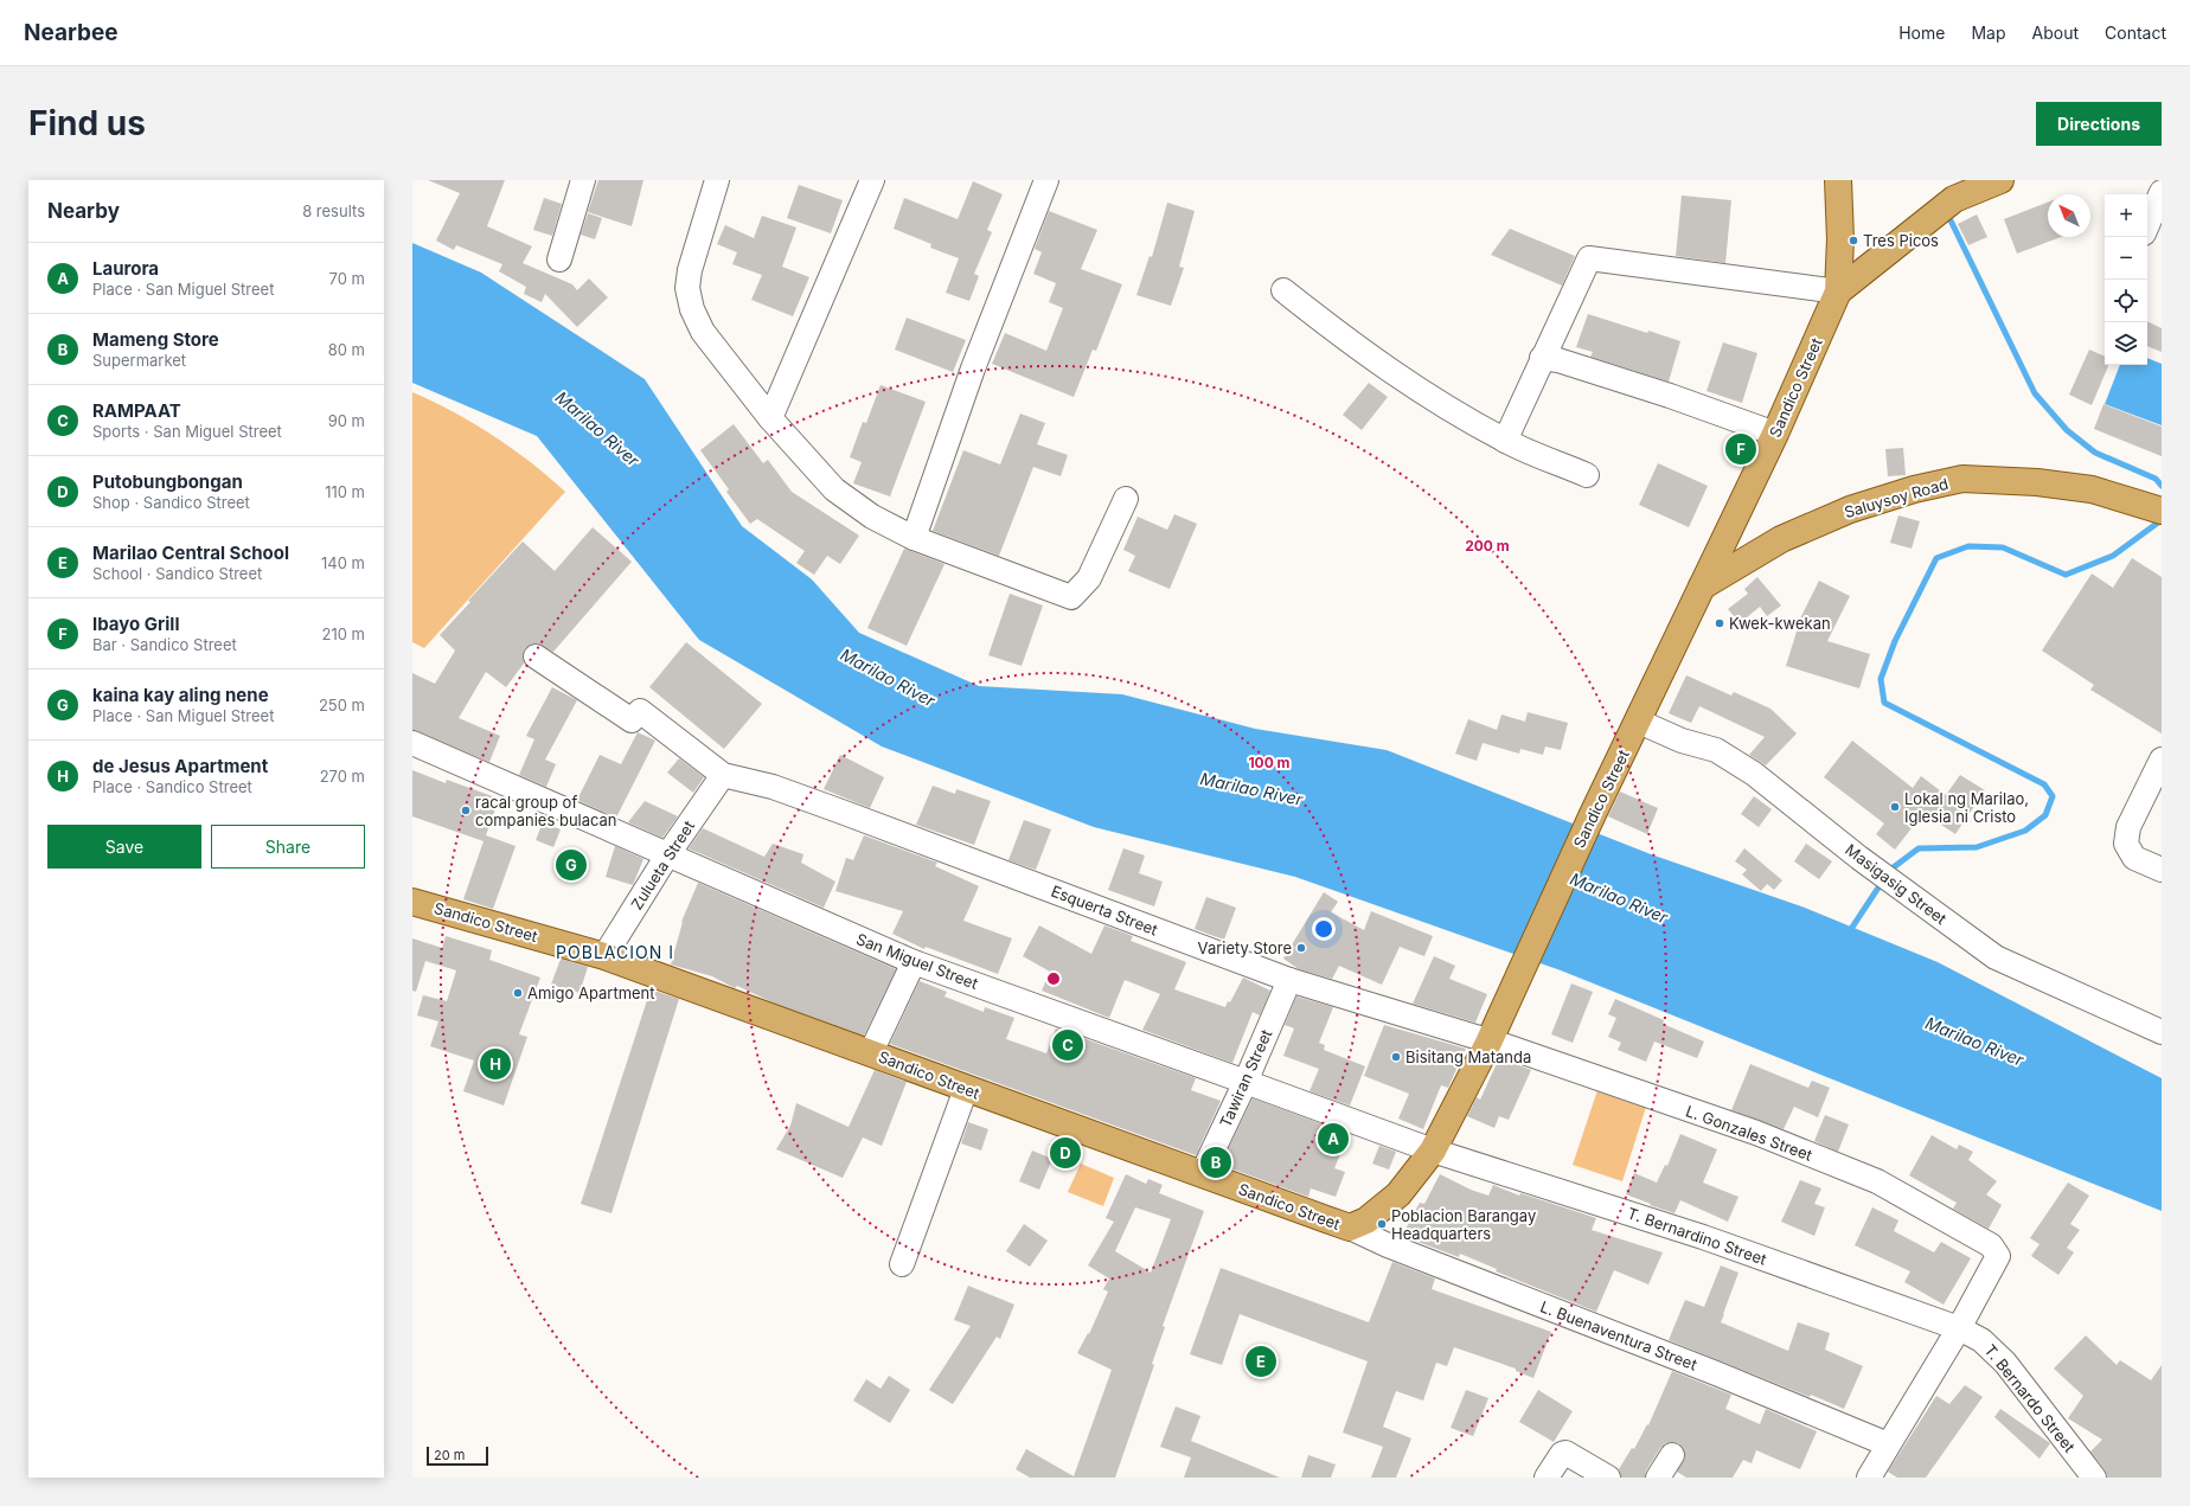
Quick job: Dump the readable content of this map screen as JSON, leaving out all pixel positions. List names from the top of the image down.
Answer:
{
  "streets": {
    "main road": ["Sandico Street", "Saluysoy Road"],
    "street": [
      "Zulueta Street",
      "Masigasig Street",
      "Esquerta Street",
      "San Miguel Street",
      "Tawiran Street",
      "L. Gonzales Street",
      "T. Bernardino Street",
      "L. Buenaventura Street",
      "T. Bernardo Street"
    ]
  },
  "crossings": [
    ["Sandico Street", "Saluysoy Road"],
    ["Sandico Street", "Zulueta Street"],
    ["Sandico Street", "Masigasig Street"],
    ["Sandico Street", "Esquerta Street"],
    ["Sandico Street", "San Miguel Street"],
    ["Sandico Street", "Tawiran Street"],
    ["Sandico Street", "L. Gonzales Street"],
    ["Sandico Street", "T. Bernardino Street"],
    ["Sandico Street", "L. Buenaventura Street"],
    ["Zulueta Street", "Esquerta Street"],
    ["Zulueta Street", "San Miguel Street"],
    ["Esquerta Street", "Tawiran Street"],
    ["Esquerta Street", "L. Gonzales Street"],
    ["San Miguel Street", "Tawiran Street"],
    ["San Miguel Street", "T. Bernardino Street"],
    ["L. Gonzales Street", "T. Bernardino Street"],
    ["L. Gonzales Street", "T. Bernardo Street"],
    ["T. Bernardino Street", "T. Bernardo Street"]
  ],
  "districts": ["POBLACION I"],
  "water": ["Marilao River"],
  "places": [
    "Tres Picos",
    "Kwek-kwekan",
    "Lokal ng Marilao, Iglesia ni Cristo",
    "racal group of companies bulacan",
    "Variety Store",
    "Amigo Apartment",
    "Bisitang Matanda",
    "Poblacion Barangay Headquarters"
  ],
  "scale_bar": "20 m",
  "north": "top left",
  "page": {
    "header": "Nearbee",
    "nav": [
      "Home",
      "Map",
      "About",
      "Contact"
    ],
    "buttons": [
      "Directions",
      ["Save", "Share"]
    ],
    "title": "Find us",
    "heading": ["Nearby", "8 results"],
    "map_buttons": ["+", "−"],
    "list": [
      {
        "mark": "A",
        "name": "Laurora",
        "note": "Place · San Miguel Street",
        "value": "70 m"
      },
      {
        "mark": "B",
        "name": "Mameng Store",
        "note": "Supermarket",
        "value": "80 m"
      },
      {
        "mark": "C",
        "name": "RAMPAAT",
        "note": "Sports · San Miguel Street",
        "value": "90 m"
      },
      {
        "mark": "D",
        "name": "Putobungbongan",
        "note": "Shop · Sandico Street",
        "value": "110 m"
      },
      {
        "mark": "E",
        "name": "Marilao Central School",
        "note": "School · Sandico Street",
        "value": "140 m"
      },
      {
        "mark": "F",
        "name": "Ibayo Grill",
        "note": "Bar · Sandico Street",
        "value": "210 m"
      },
      {
        "mark": "G",
        "name": "kaina kay aling nene",
        "note": "Place · San Miguel Street",
        "value": "250 m"
      },
      {
        "mark": "H",
        "name": "de Jesus Apartment",
        "note": "Place · Sandico Street",
        "value": "270 m"
      }
    ],
    "pins": [
      "F",
      "G",
      "C",
      "H",
      "A",
      "D",
      "B",
      "E"
    ],
    "scale": "20 m"
  },
  "rings": ["200 m", "100 m"]
}
